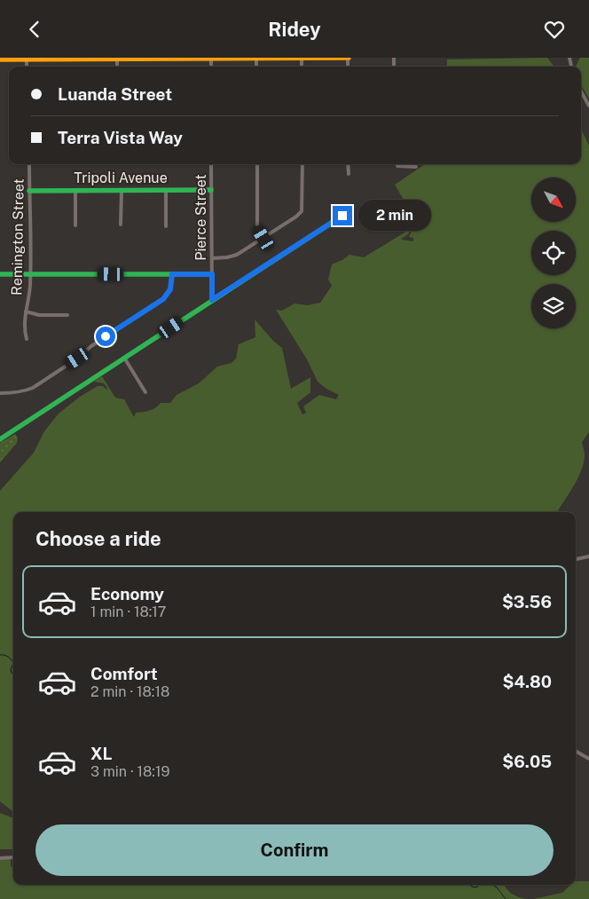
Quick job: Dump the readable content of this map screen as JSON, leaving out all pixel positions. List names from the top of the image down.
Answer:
{
  "streets": {
    "street": ["Tripoli Avenue", "Pierce Street", "Remington Street"]
  },
  "crossings": [
    ["Tripoli Avenue", "Pierce Street"],
    ["Tripoli Avenue", "Remington Street"]
  ],
  "north": "bottom right",
  "page": {
    "header": "Ridey",
    "banner": ["Luanda Street", "Terra Vista Way"],
    "bubble": "2 min",
    "heading": "Choose a ride",
    "list": [
      {
        "name": "Economy",
        "note": "1 min · 18:17",
        "value": "$3.56"
      },
      {
        "name": "Comfort",
        "note": "2 min · 18:18",
        "value": "$4.80"
      },
      {
        "name": "XL",
        "note": "3 min · 18:19",
        "value": "$6.05"
      }
    ],
    "buttons": "Confirm"
  }
}
